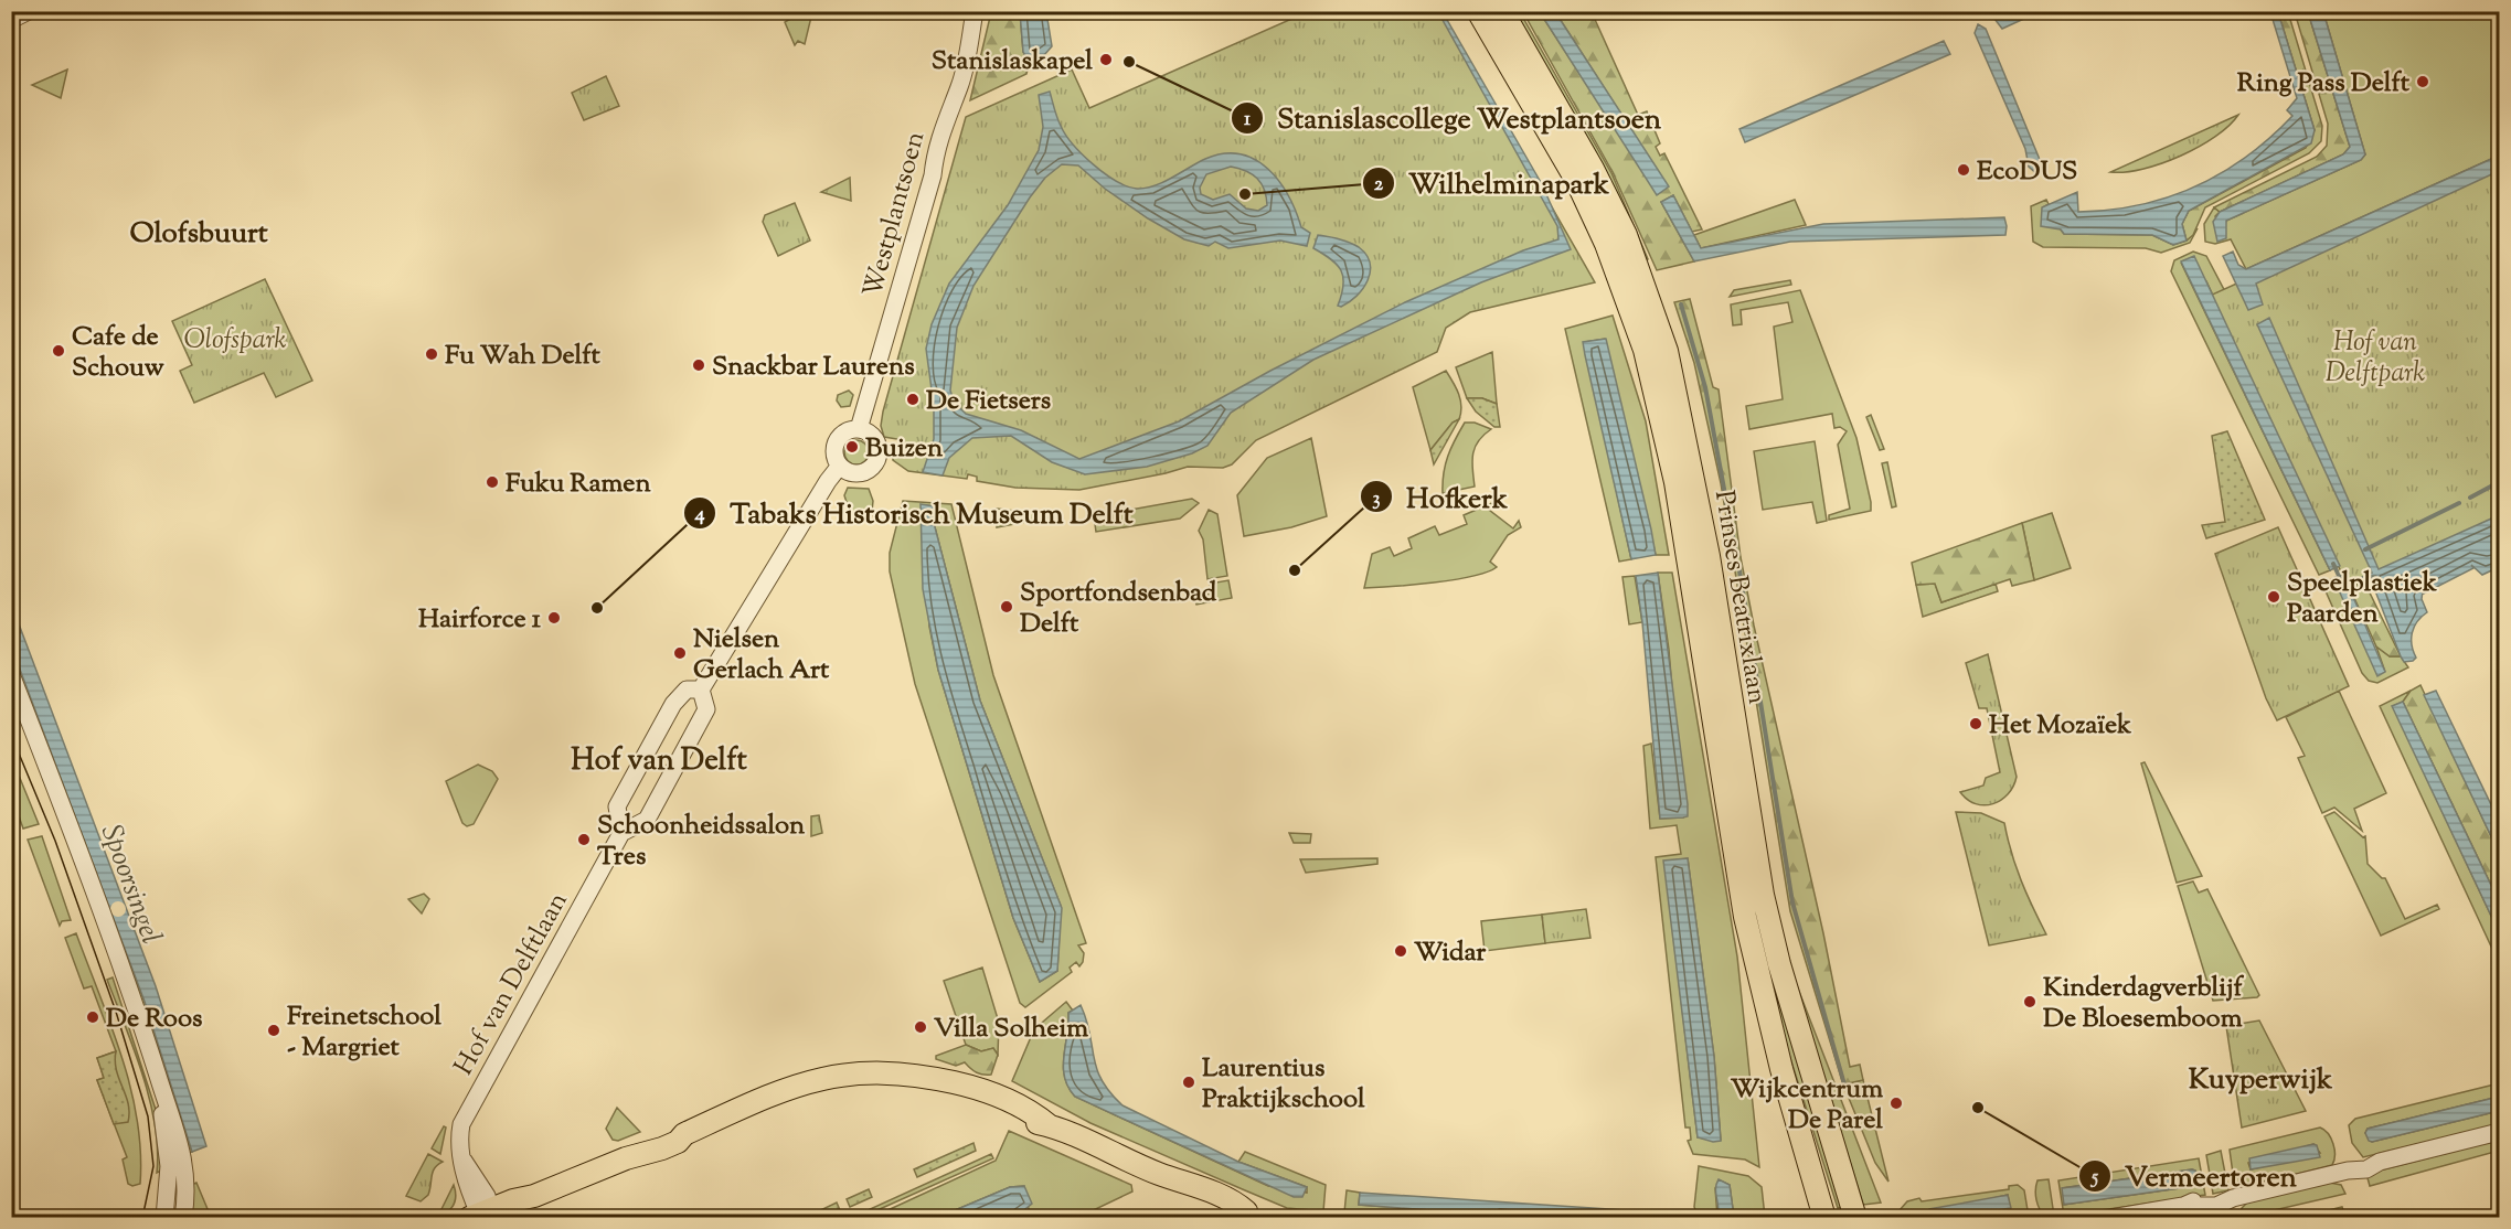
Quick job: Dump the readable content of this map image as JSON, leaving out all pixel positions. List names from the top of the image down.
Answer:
{
  "streets": {
    "main road": ["Prinses Beatrixlaan"],
    "street": ["Westplantsoen", "Hof van Delftlaan"]
  },
  "crossings": [
    ["Westplantsoen", "Hof van Delftlaan"]
  ],
  "districts": ["Olofsbuurt", "Hof van Delft", "Kuyperwijk"],
  "water": ["Spoorsingel"],
  "parks": ["Olofspark", "Hof van Delftpark"],
  "places": [
    "Stanislaskapel",
    "Stanislascollege Westplantsoen",
    "Ring Pass Delft",
    "EcoDUS",
    "Wilhelminapark",
    "Cafe de Schouw",
    "Fu Wah Delft",
    "Snackbar Laurens",
    "De Fietsers",
    "Buizen",
    "Fuku Ramen",
    "Hofkerk",
    "Speelplastiek Paarden",
    "Sportfondsenbad Delft",
    "Tabaks Historisch Museum Delft",
    "Hairforce 1",
    "Nielsen Gerlach Art",
    "Het Mozaïek",
    "Schoonheidssalon Tres",
    "Widar",
    "Kinderdagverblijf De Bloesemboom",
    "De Roos",
    "Villa Solheim",
    "Freinetschool - Margriet",
    "Laurentius Praktijkschool",
    "Wijkcentrum De Parel",
    "Vermeertoren"
  ]
}
